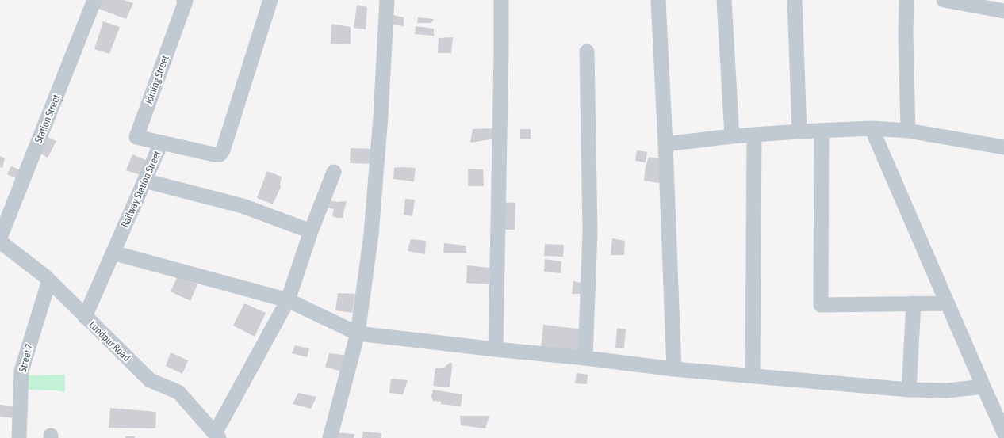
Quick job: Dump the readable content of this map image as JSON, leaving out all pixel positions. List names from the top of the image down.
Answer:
{
  "streets": {
    "street": [
      "Joining Street",
      "Station Street",
      "Railway Station Street",
      "Lundpur Road",
      "Street 7"
    ]
  },
  "crossings": [
    ["Joining Street", "Railway Station Street"],
    ["Railway Station Street", "Lundpur Road"],
    ["Lundpur Road", "Street 7"]
  ]
}
